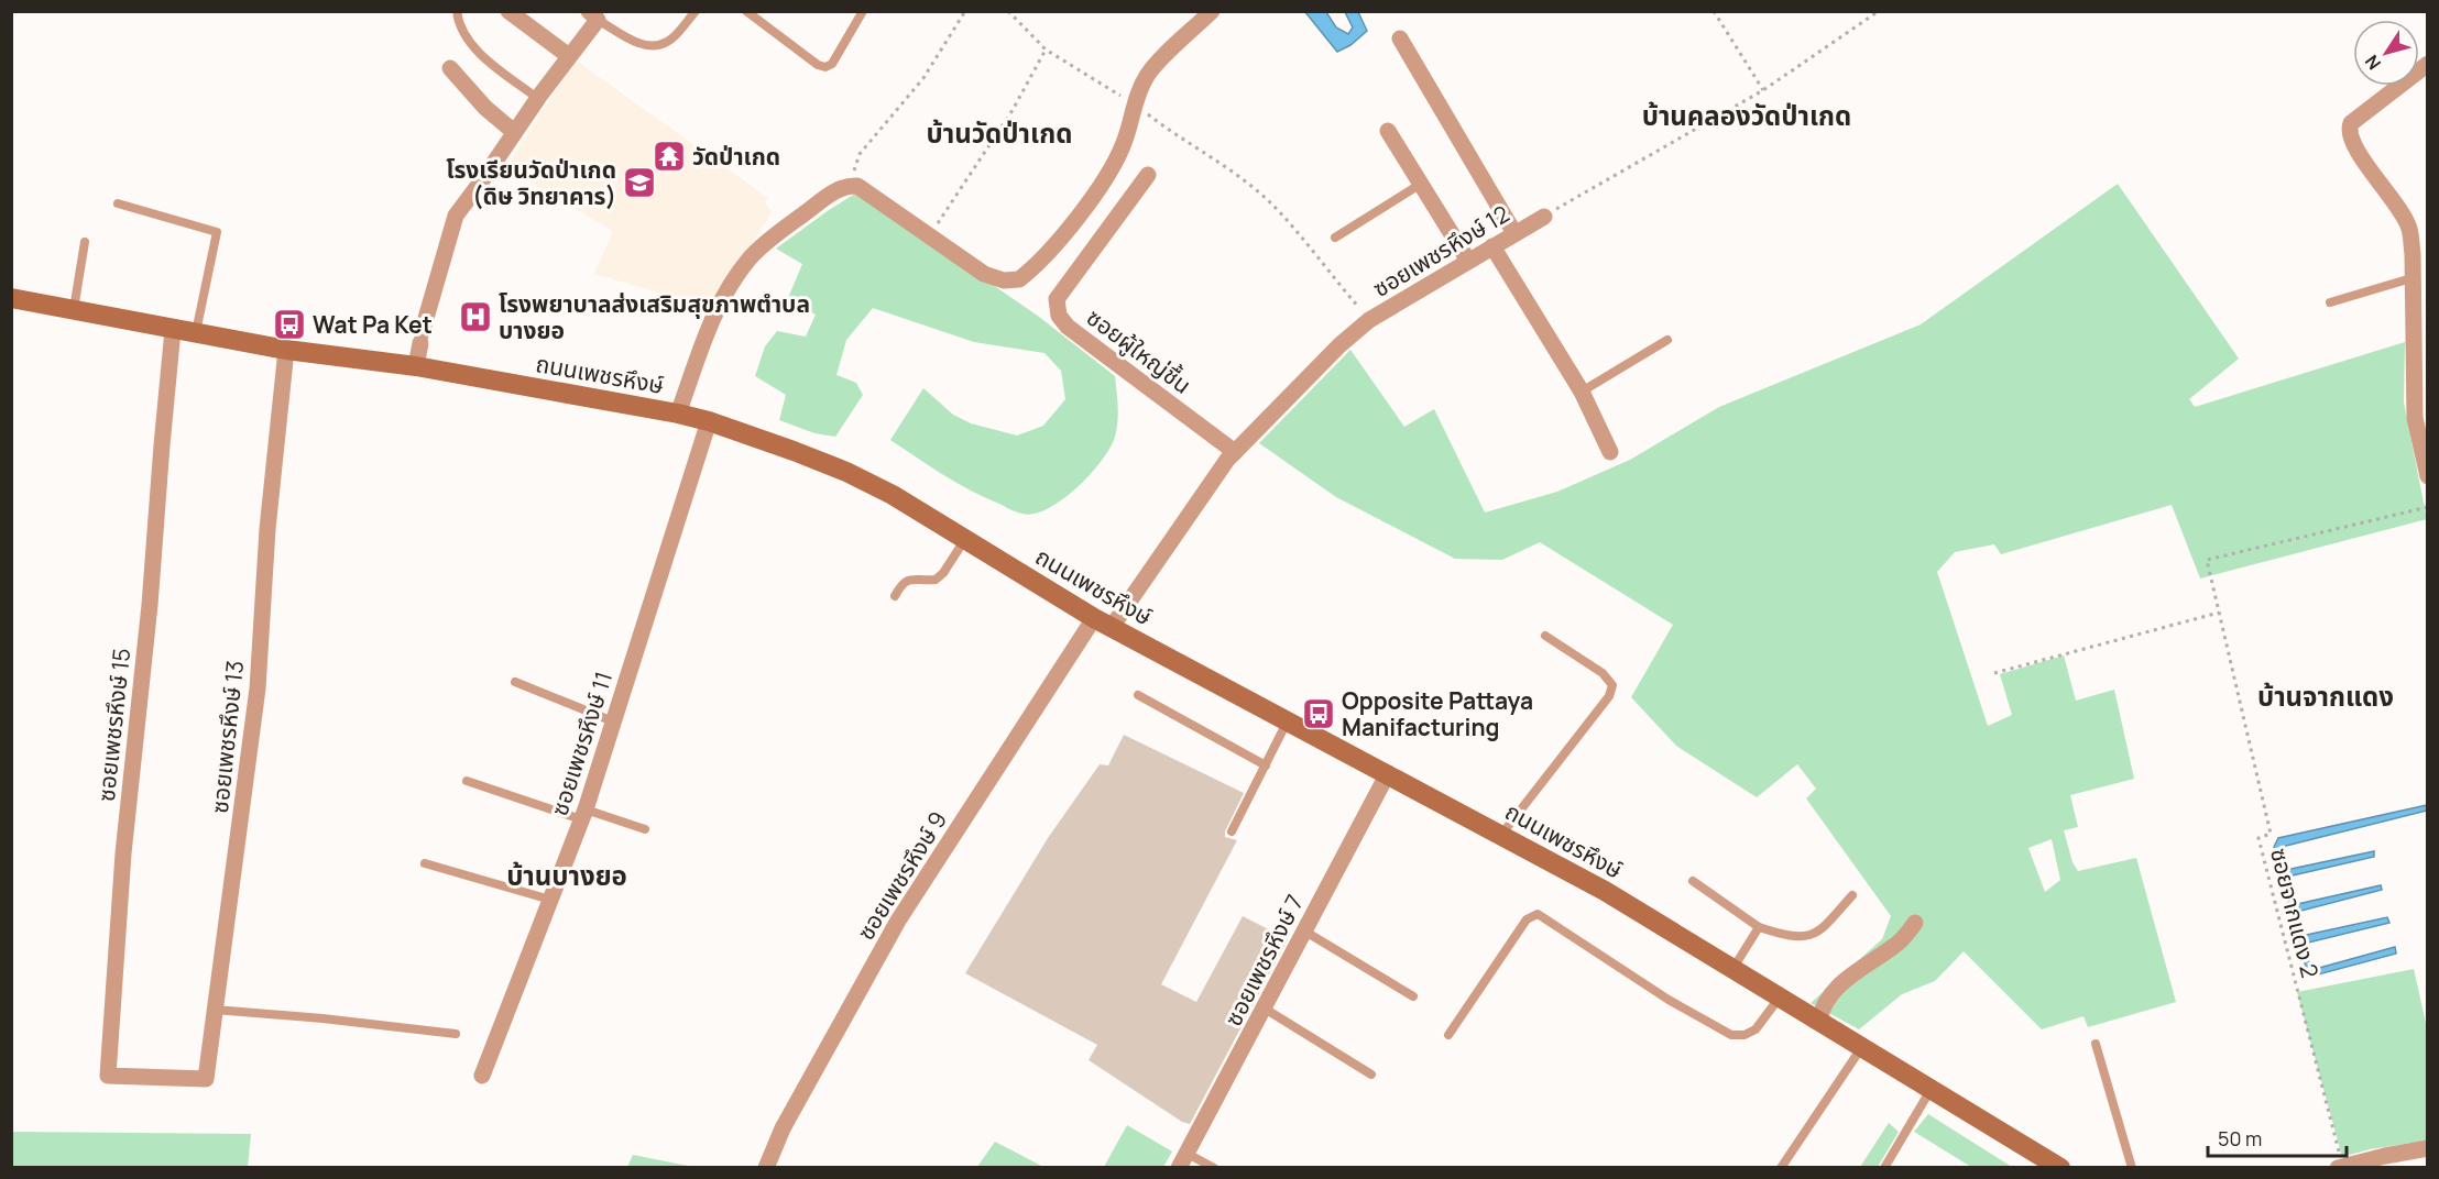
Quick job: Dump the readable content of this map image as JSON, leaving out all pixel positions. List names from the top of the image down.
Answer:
{
  "streets": {
    "main road": ["ถนนเพชรหึงษ์"],
    "street": [
      "ซอยเพชรหึงษ์ 12",
      "ซอยผู้ใหญ่ชื้น",
      "ซอยเพชรหึงษ์ 15",
      "ซอยเพชรหึงษ์ 13",
      "ซอยเพชรหึงษ์ 11",
      "ซอยเพชรหึงษ์ 9",
      "ซอยเพชรหึงษ์ 7"
    ],
    "path": ["ซอยจากแดง 2"]
  },
  "crossings": [
    ["ซอยเพชรหึงษ์ 12", "ซอยผู้ใหญ่ชื้น"],
    ["ซอยเพชรหึงษ์ 12", "ถนนเพชรหึงษ์"],
    ["ซอยเพชรหึงษ์ 12", "ซอยเพชรหึงษ์ 9"],
    ["ถนนเพชรหึงษ์", "ซอยเพชรหึงษ์ 15"],
    ["ถนนเพชรหึงษ์", "ซอยเพชรหึงษ์ 13"],
    ["ถนนเพชรหึงษ์", "ซอยเพชรหึงษ์ 11"],
    ["ถนนเพชรหึงษ์", "ซอยเพชรหึงษ์ 9"],
    ["ถนนเพชรหึงษ์", "ซอยเพชรหึงษ์ 7"],
    ["ซอยเพชรหึงษ์ 15", "ซอยเพชรหึงษ์ 13"]
  ],
  "districts": [
    "บ้านคลองวัดป่าเกด",
    "บ้านวัดป่าเกด",
    "บ้านจากแดง",
    "บ้านบางยอ"
  ],
  "places": {
    "temple": ["วัดป่าเกด"],
    "school or university": ["โรงเรียนวัดป่าเกด (ดิษ วิทยาคาร)"],
    "hospital": ["โรงพยาบาลส่งเสริมสุขภาพตำบล บางยอ"],
    "bus stop": ["Wat Pa Ket", "Opposite Pattaya Manifacturing"]
  },
  "scale_bar": "50 m",
  "north": "bottom left"
}
